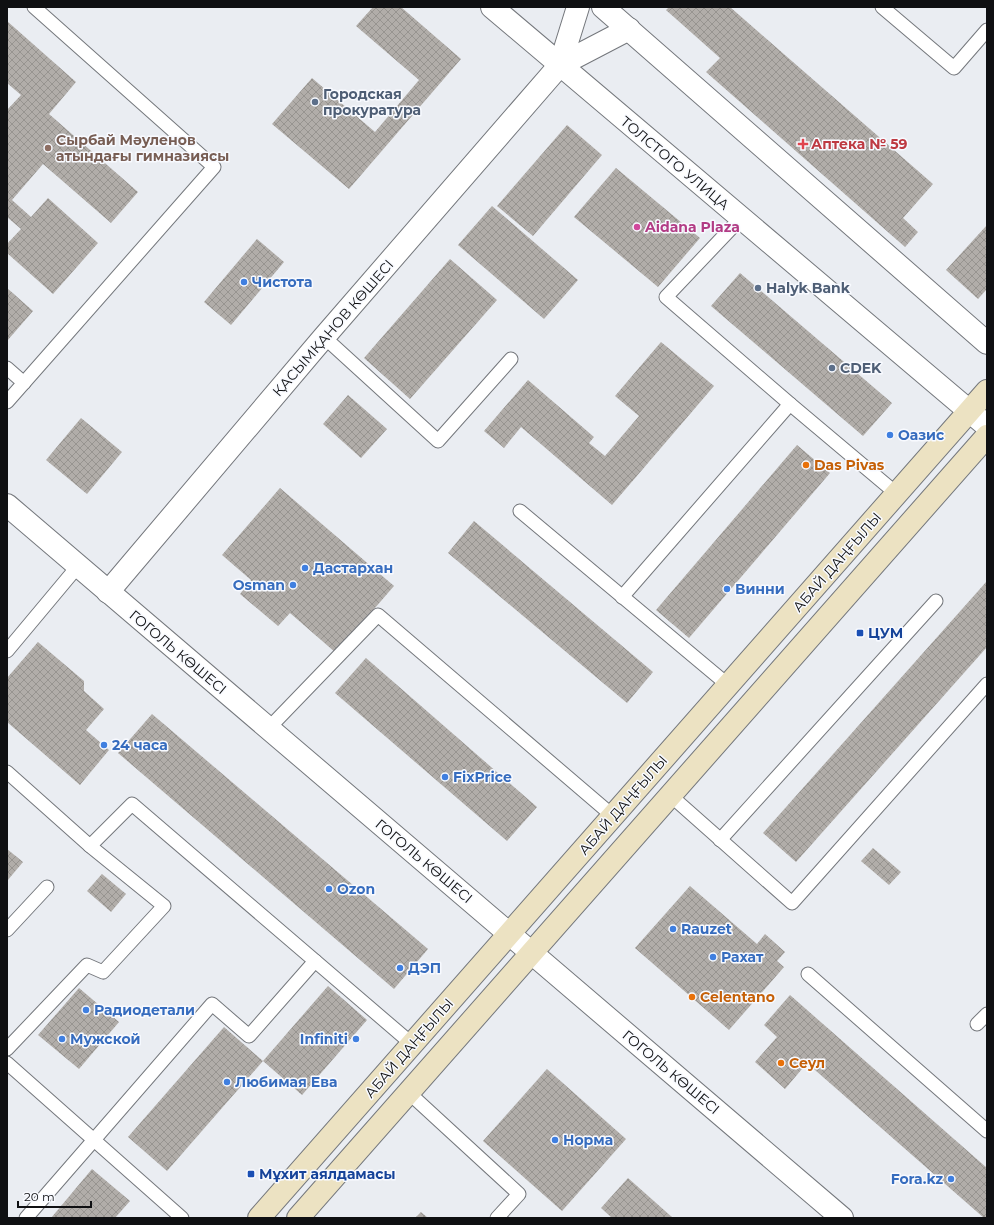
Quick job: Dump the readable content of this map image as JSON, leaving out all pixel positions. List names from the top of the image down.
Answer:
{
  "streets": {
    "main road": ["АБАЙ ДАҢҒЫЛЫ"],
    "street": ["ТОЛСТОГО УЛИЦА", "ҚАСЫМҚАНОВ КӨШЕСІ", "ГОГОЛЬ КӨШЕСІ"]
  },
  "crossings": [
    ["ТОЛСТОГО УЛИЦА", "ҚАСЫМҚАНОВ КӨШЕСІ"],
    ["ТОЛСТОГО УЛИЦА", "АБАЙ ДАҢҒЫЛЫ"],
    ["ҚАСЫМҚАНОВ КӨШЕСІ", "ГОГОЛЬ КӨШЕСІ"],
    ["АБАЙ ДАҢҒЫЛЫ", "ГОГОЛЬ КӨШЕСІ"]
  ],
  "places": {
    "other": [
      "Городская прокуратура",
      "Сырбай Мәуленов атындағы гимназиясы",
      "Aidana Plaza",
      "Чистота",
      "Halyk Bank",
      "CDEK",
      "Оазис",
      "Das Pivas",
      "Дастархан",
      "Osman",
      "Винни",
      "24 часа",
      "FixPrice",
      "Ozon",
      "Rauzet",
      "Рахат",
      "ДЭП",
      "Celentano",
      "Радиодетали",
      "Мужской",
      "Infiniti",
      "Сеул",
      "Любимая Ева",
      "Норма",
      "Fora.kz"
    ],
    "health": ["Аптека № 59"],
    "transit": ["ЦУМ", "Мұхит аялдамасы"]
  },
  "scale_bar": "20 m"
}
